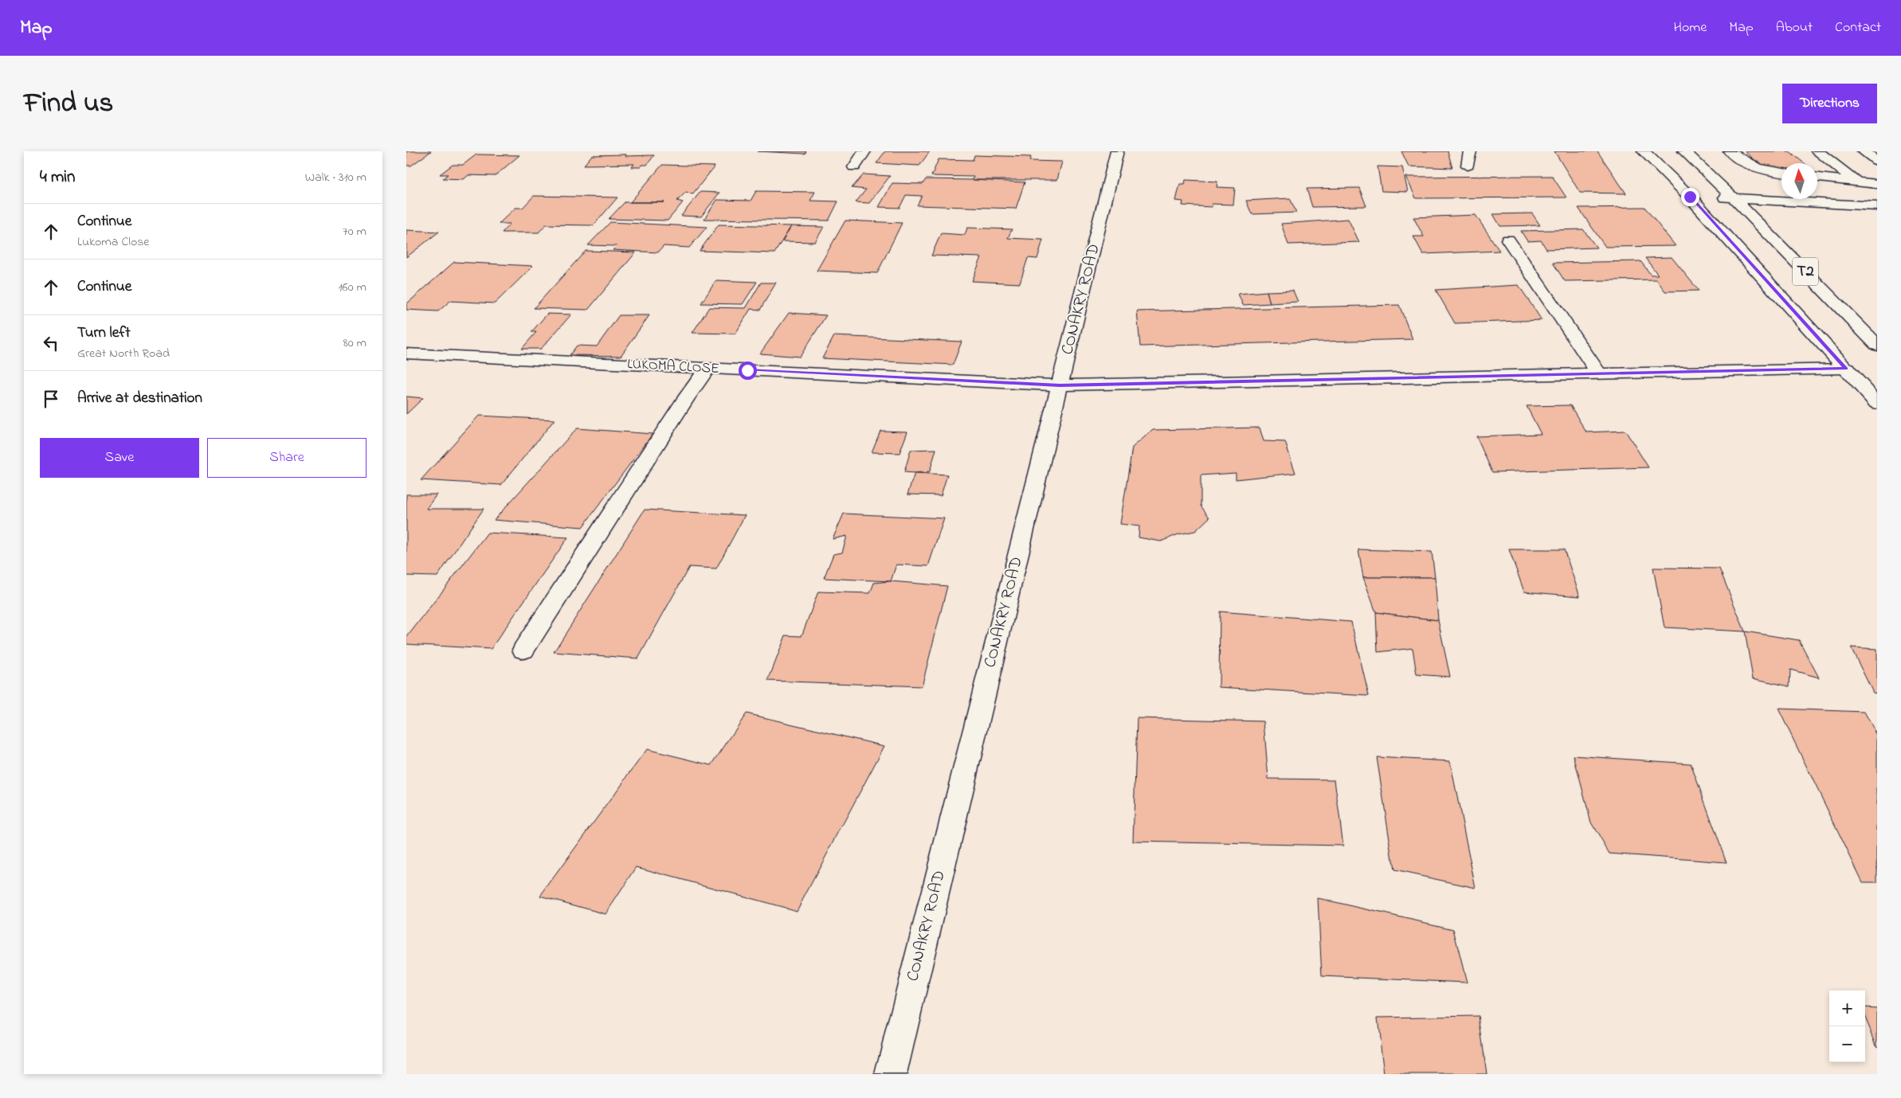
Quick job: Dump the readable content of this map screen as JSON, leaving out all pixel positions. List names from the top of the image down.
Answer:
{
  "streets": {
    "street": ["T2", "CONAKRY ROAD", "LUKOMA CLOSE"]
  },
  "crossings": [
    ["T2", "LUKOMA CLOSE"],
    ["CONAKRY ROAD", "LUKOMA CLOSE"]
  ],
  "north": "top",
  "page": {
    "header": "Map",
    "nav": [
      "Home",
      "Map",
      "About",
      "Contact"
    ],
    "title": "Find us",
    "buttons": [
      "Directions",
      ["Save", "Share"]
    ],
    "heading": ["4 min", "Walk · 310 m"],
    "list": [
      ["Continue", "Lukoma Close", "70 m"],
      ["Continue", "160 m"],
      ["Turn left", "Great North Road", "80 m"],
      "Arrive at destination"
    ],
    "map_buttons": ["+", "−"]
  }
}
